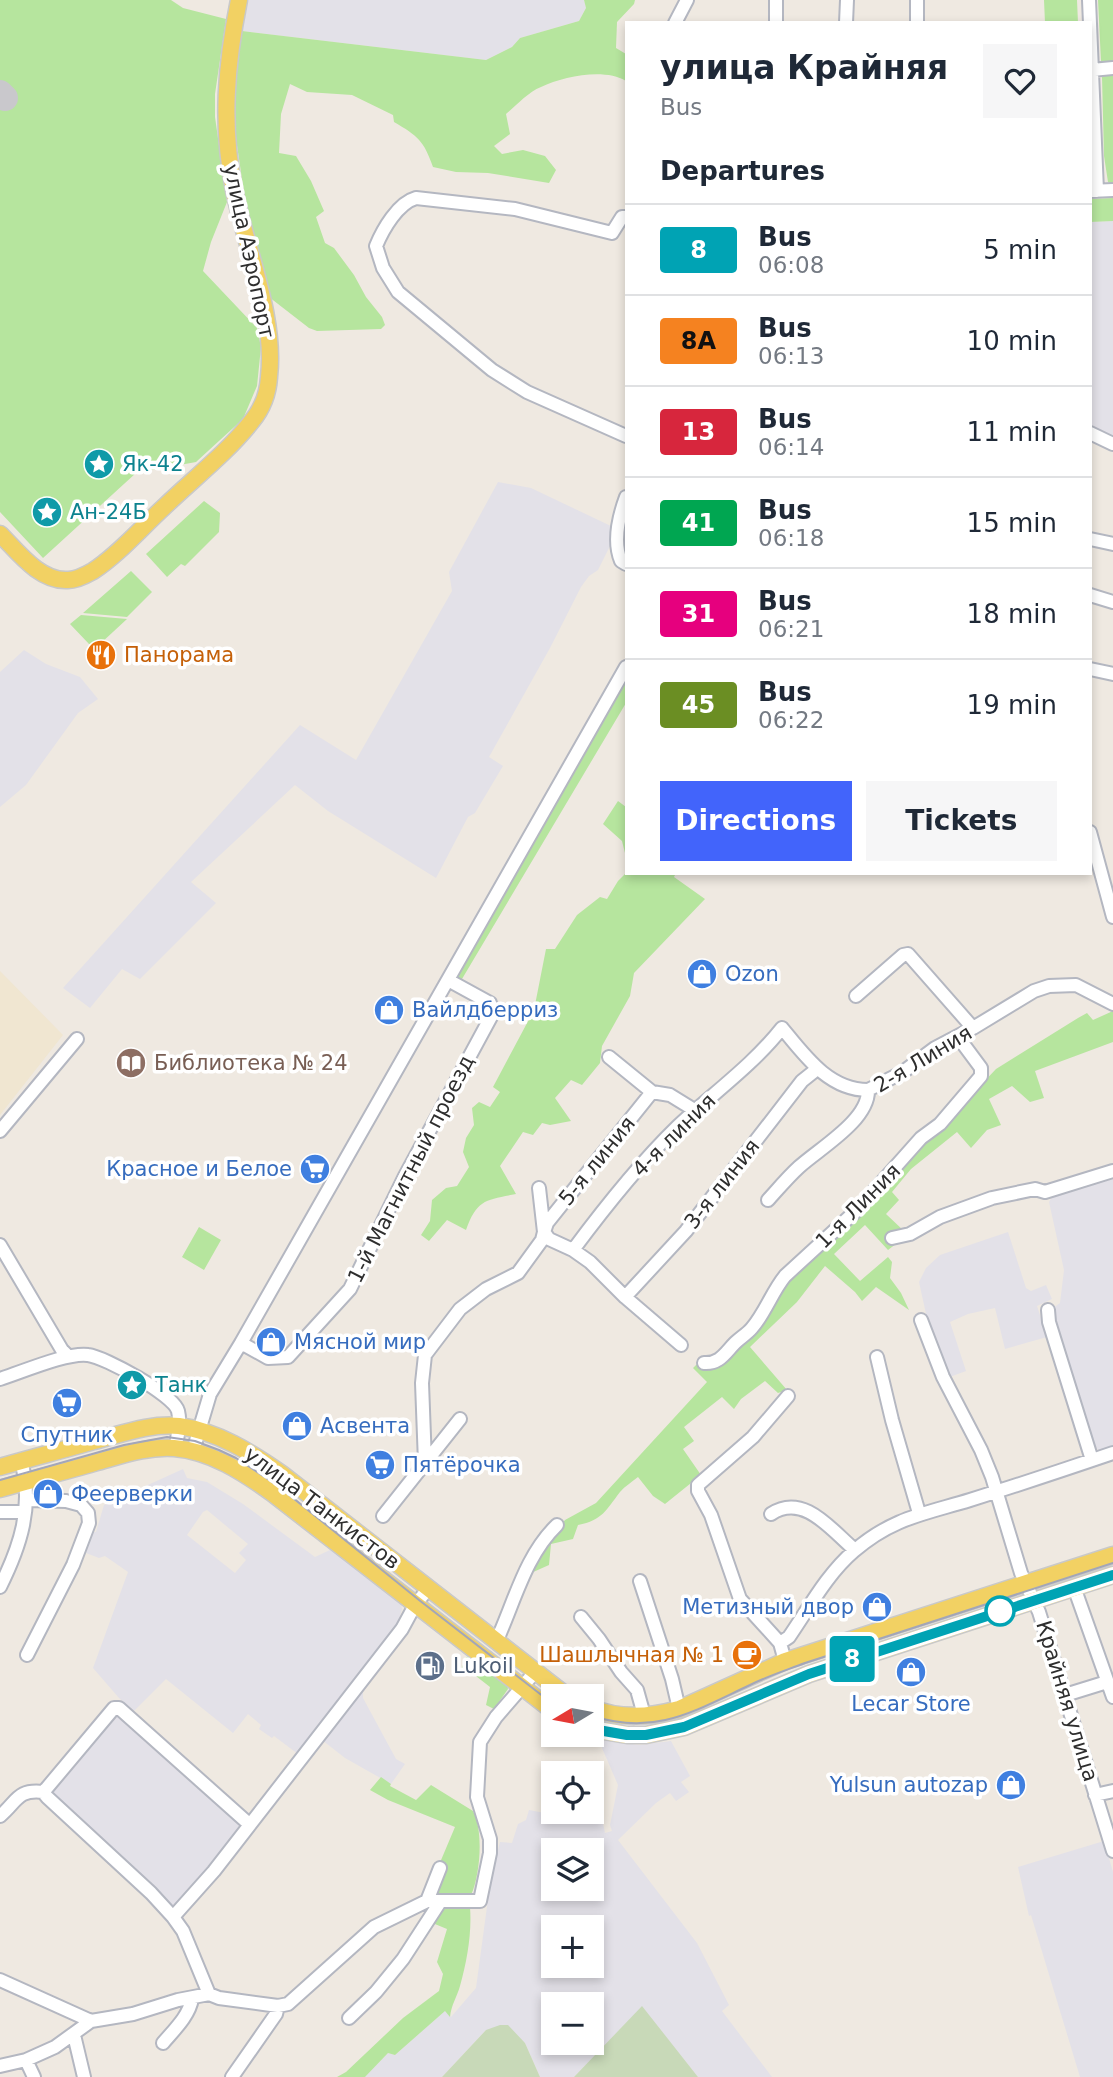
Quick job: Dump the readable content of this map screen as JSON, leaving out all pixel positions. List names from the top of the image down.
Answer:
{
  "streets": {
    "main road": ["улица Аэропорт", "улица Танкистов"],
    "street": [
      "2-я Линия",
      "4-я линия",
      "5-я линия",
      "1-й Магнитный проезд",
      "3-я линия",
      "1-я Линия",
      "Крайняя улица"
    ]
  },
  "crossings": [
    ["2-я Линия", "1-я Линия"],
    ["4-я линия", "3-я линия"]
  ],
  "places": {
    "place": ["Як-42", "Ан-24Б", "Танк"],
    "restaurant": ["Панорама"],
    "shop": [
      "Ozon",
      "Вайлдберриз",
      "Мясной мир",
      "Асвента",
      "Феерверки",
      "Метизный двор",
      "Lecar Store",
      "Yulsun autozap"
    ],
    "library": ["Библиотека № 24"],
    "supermarket": ["Красное и Белое", "Спутник", "Пятёрочка"],
    "cafe": ["Шашлычная № 1"],
    "fuel station": ["Lukoil"]
  },
  "lines": ["bus line 8"],
  "north": "left",
  "page": {
    "on_map": "8",
    "heading": [
      ["улица Крайняя", "Bus"],
      "Departures"
    ],
    "list": [
      {
        "mark": "8",
        "name": "Bus",
        "note": "06:08",
        "value": "5 min"
      },
      {
        "mark": "8А",
        "name": "Bus",
        "note": "06:13",
        "value": "10 min"
      },
      {
        "mark": "13",
        "name": "Bus",
        "note": "06:14",
        "value": "11 min"
      },
      {
        "mark": "41",
        "name": "Bus",
        "note": "06:18",
        "value": "15 min"
      },
      {
        "mark": "31",
        "name": "Bus",
        "note": "06:21",
        "value": "18 min"
      },
      {
        "mark": "45",
        "name": "Bus",
        "note": "06:22",
        "value": "19 min"
      }
    ],
    "buttons": ["Directions", "Tickets"],
    "map_buttons": ["+", "−"]
  }
}
